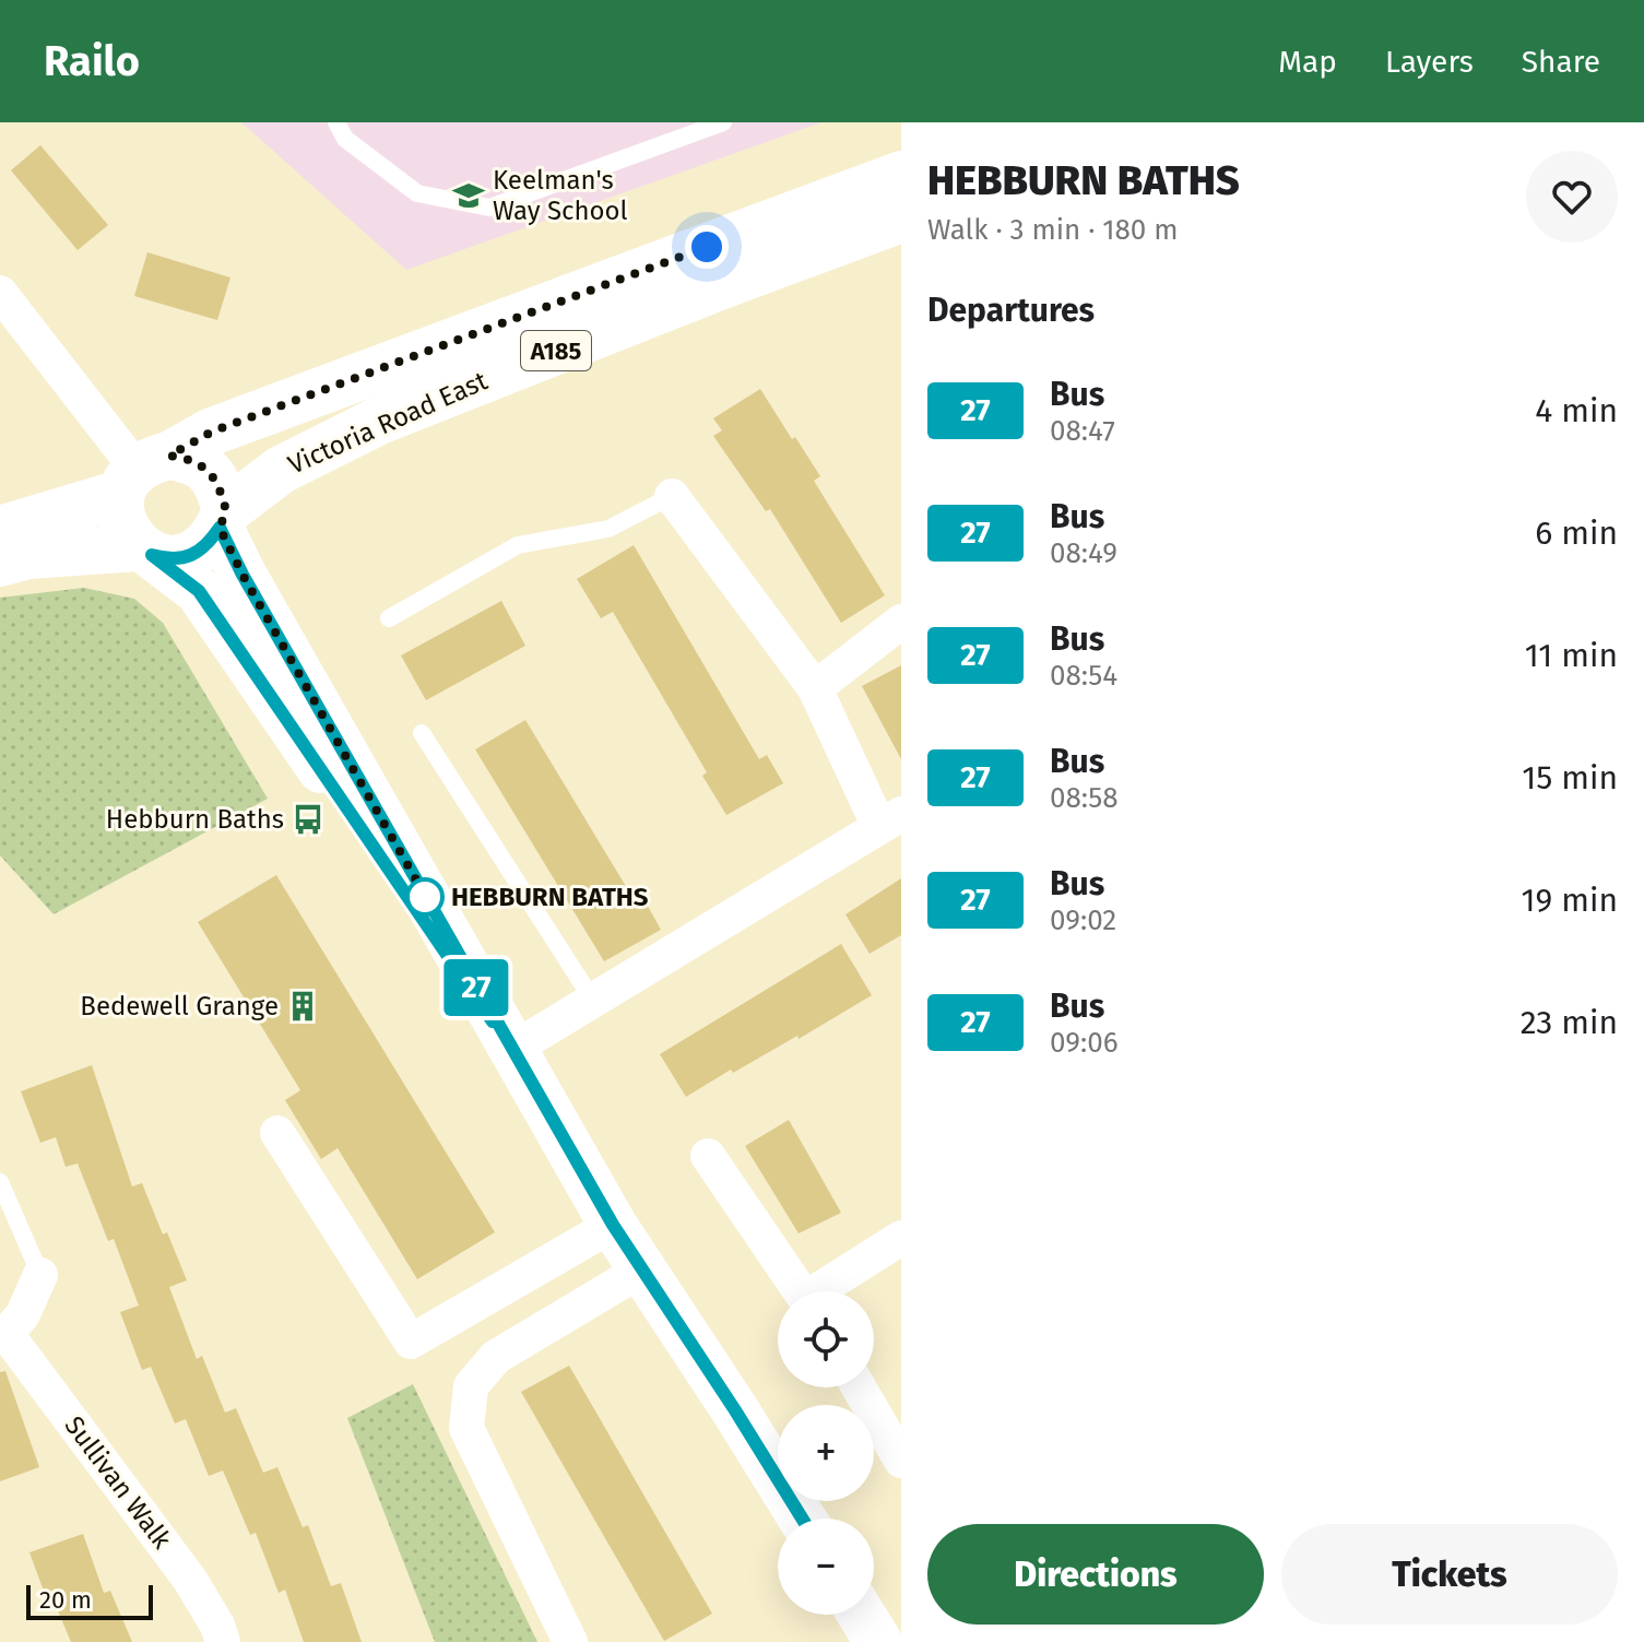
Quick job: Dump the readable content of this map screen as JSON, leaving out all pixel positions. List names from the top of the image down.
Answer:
{
  "streets": {
    "main road": ["A185", "Victoria Road East"],
    "street": ["Sullivan Walk"]
  },
  "places": {
    "school or university": ["Keelman's Way School"],
    "bus stop": ["Hebburn Baths"],
    "other": ["HEBBURN BATHS"],
    "building": ["Bedewell Grange"]
  },
  "lines": ["bus line 27"],
  "scale_bar": "20 m",
  "page": {
    "header": "Railo",
    "nav": ["Map", "Layers", "Share"],
    "on_map": "27",
    "heading": [
      ["HEBBURN BATHS", "Walk · 3 min · 180 m"],
      "Departures"
    ],
    "list": [
      {
        "mark": "27",
        "name": "Bus",
        "note": "08:47",
        "value": "4 min"
      },
      {
        "mark": "27",
        "name": "Bus",
        "note": "08:49",
        "value": "6 min"
      },
      {
        "mark": "27",
        "name": "Bus",
        "note": "08:54",
        "value": "11 min"
      },
      {
        "mark": "27",
        "name": "Bus",
        "note": "08:58",
        "value": "15 min"
      },
      {
        "mark": "27",
        "name": "Bus",
        "note": "09:02",
        "value": "19 min"
      },
      {
        "mark": "27",
        "name": "Bus",
        "note": "09:06",
        "value": "23 min"
      }
    ],
    "map_buttons": ["+", "−"],
    "buttons": ["Directions", "Tickets"],
    "scale": "20 m"
  }
}
